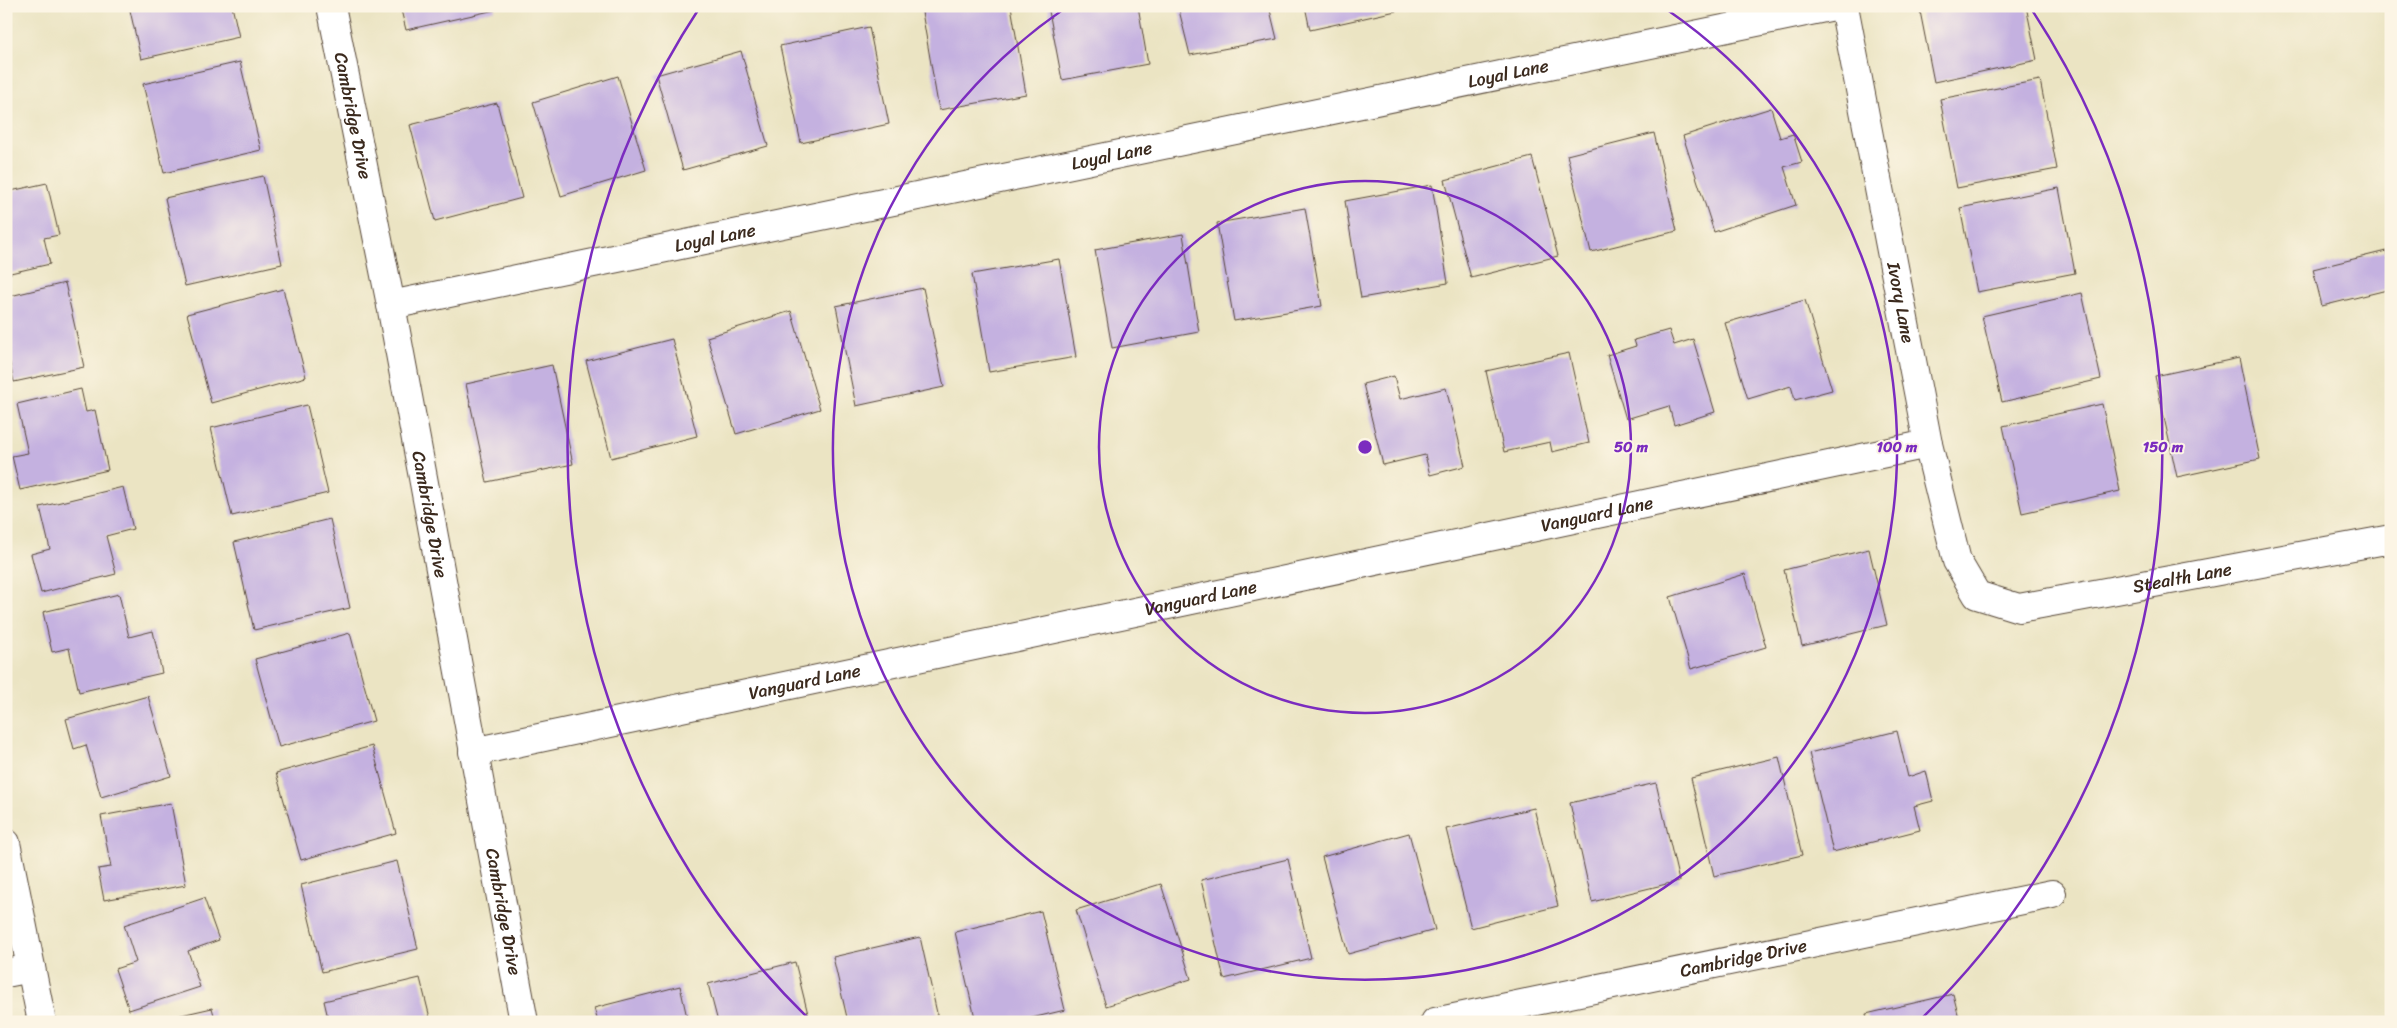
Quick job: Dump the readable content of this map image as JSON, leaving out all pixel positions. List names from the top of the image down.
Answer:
{
  "streets": {
    "street": [
      "Loyal Lane",
      "Cambridge Drive",
      "Ivory Lane",
      "Vanguard Lane",
      "Stealth Lane"
    ]
  },
  "crossings": [
    ["Loyal Lane", "Cambridge Drive"],
    ["Cambridge Drive", "Vanguard Lane"],
    ["Ivory Lane", "Vanguard Lane"],
    ["Ivory Lane", "Stealth Lane"]
  ],
  "rings": ["50 m", "100 m", "150 m"]
}
